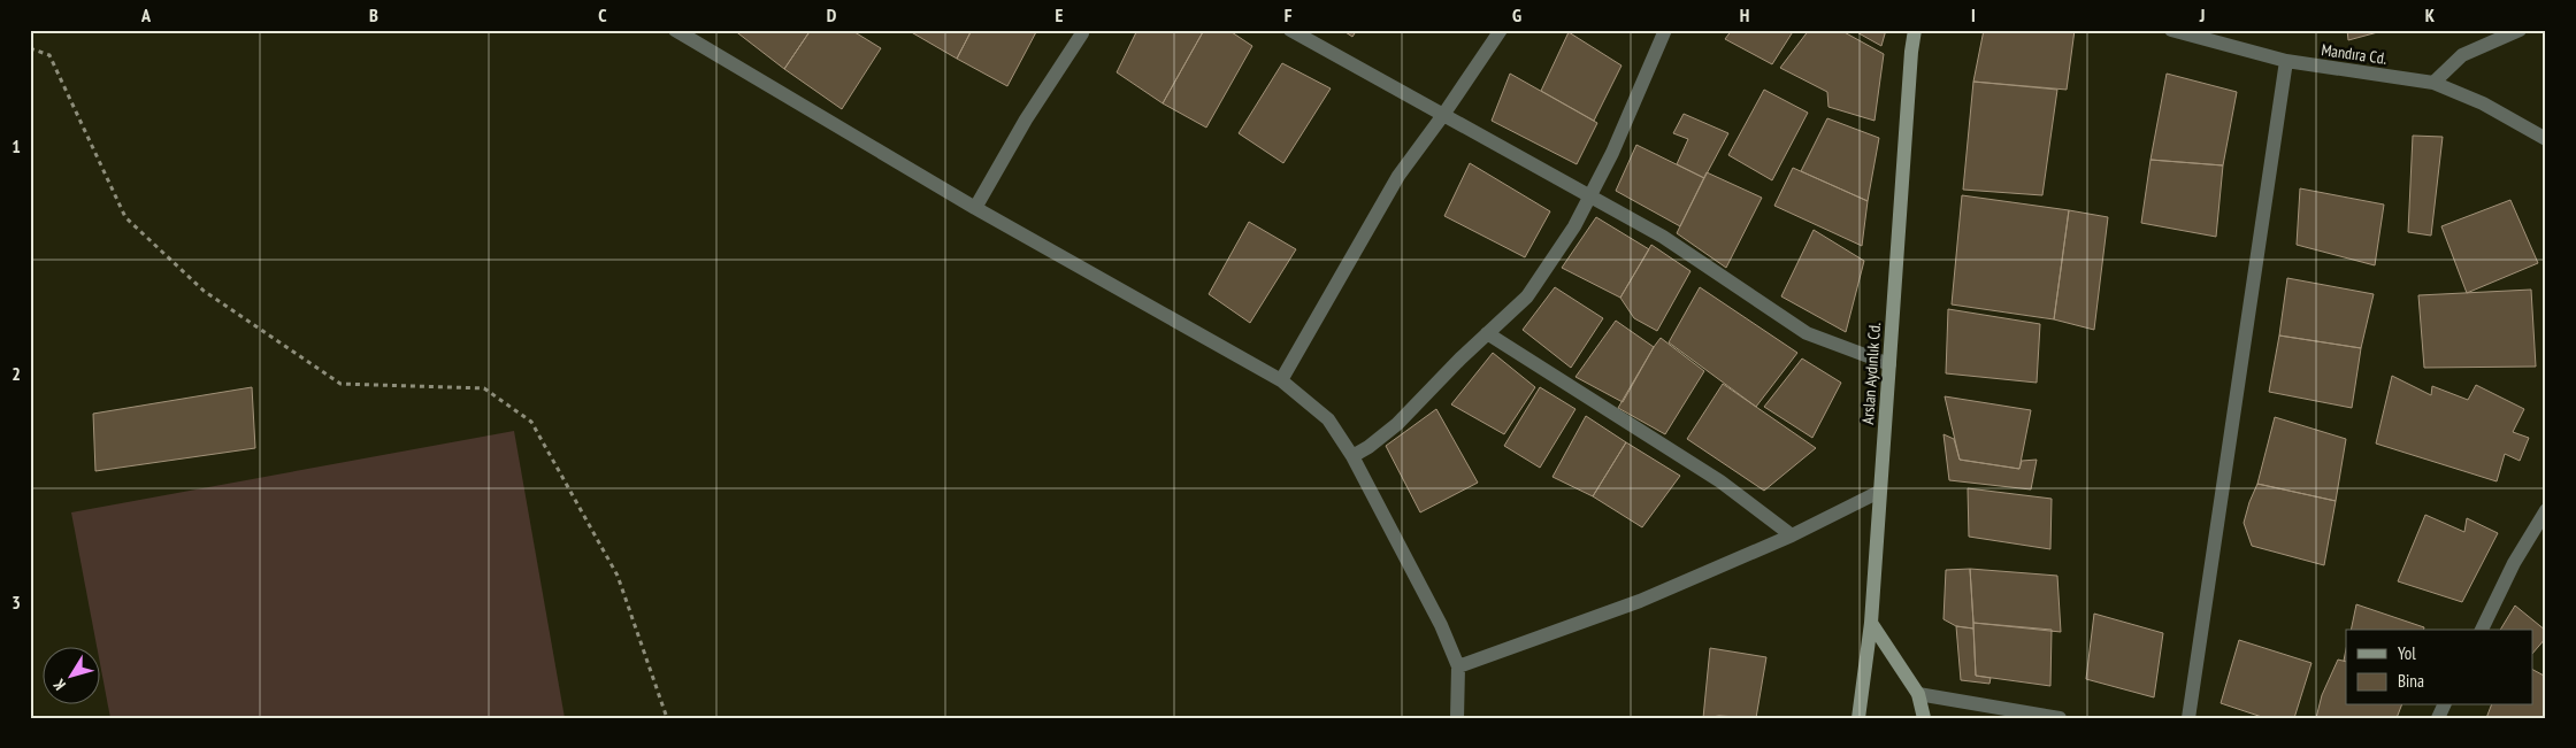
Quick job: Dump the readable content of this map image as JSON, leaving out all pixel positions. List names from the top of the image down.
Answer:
{
  "streets": {
    "street": ["Mandıra Cd.", "Arslan Aydınlık Cd."]
  },
  "legend": ["Yol", "Bina"],
  "north": "bottom left",
  "grid": {
    "columns": [
      "A",
      "B",
      "C",
      "D",
      "E",
      "F",
      "G",
      "H",
      "I",
      "J",
      "K"
    ],
    "rows": ["1", "2", "3"]
  }
}
